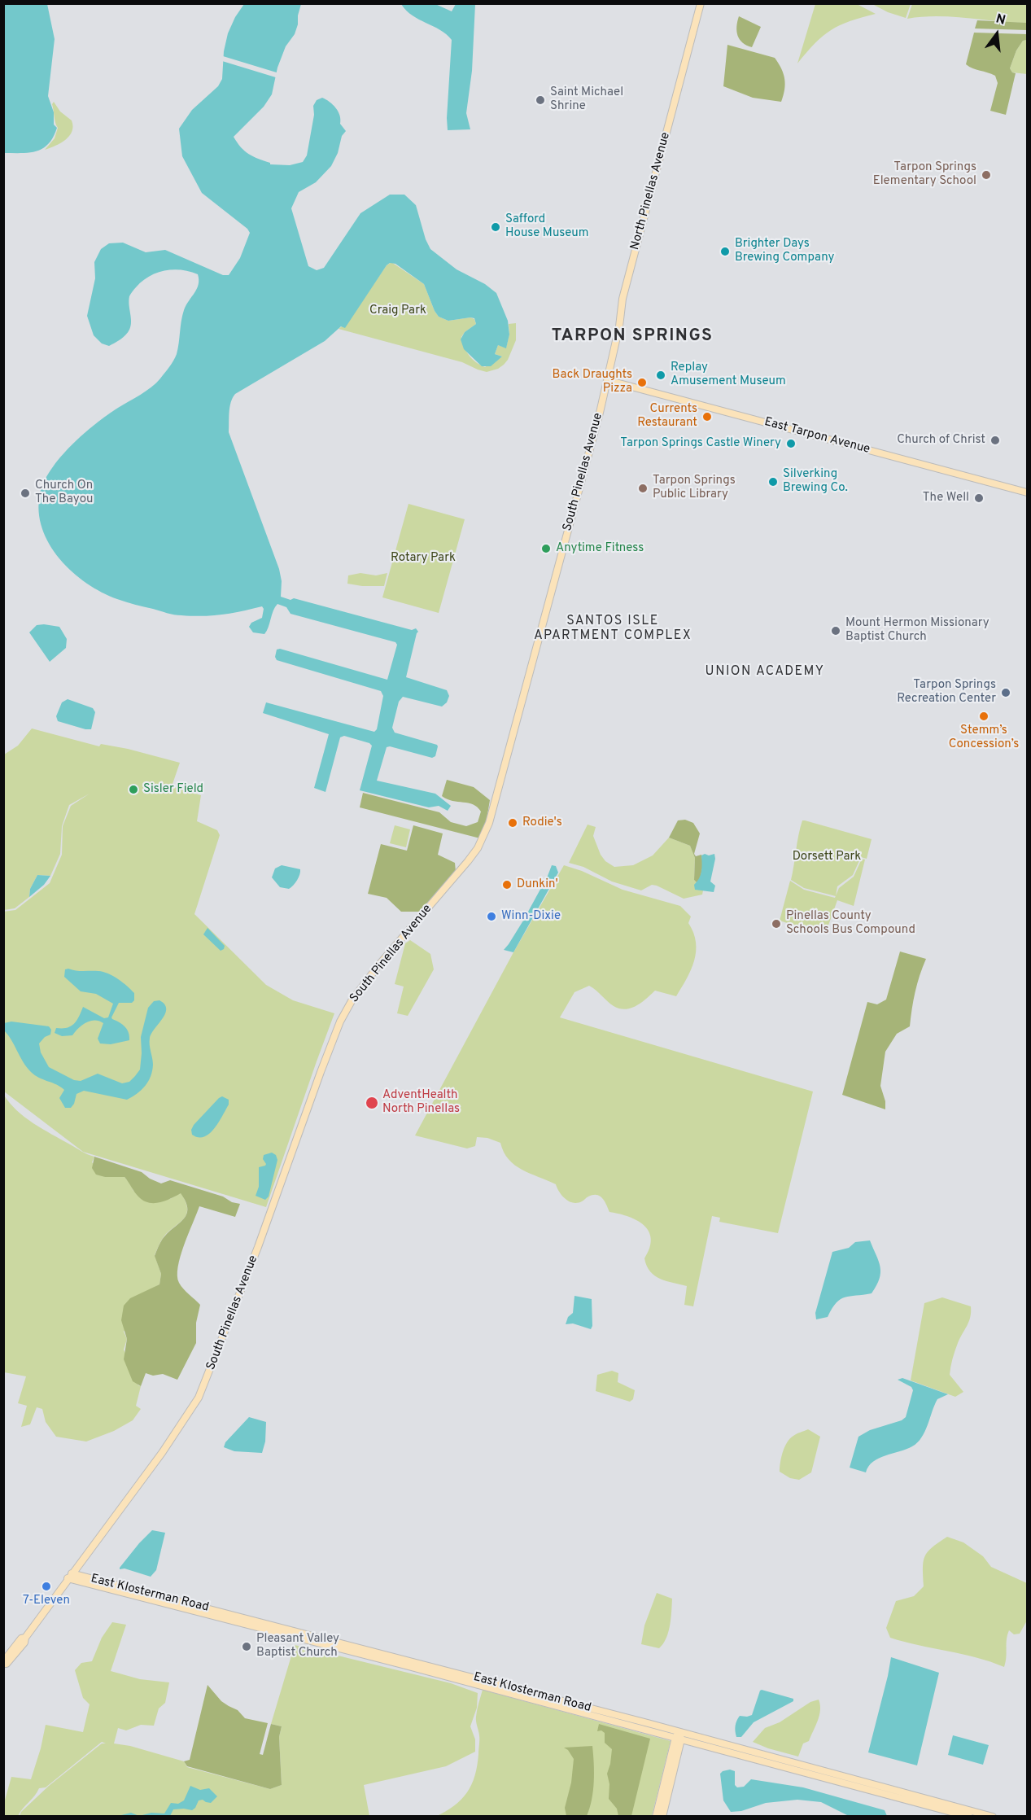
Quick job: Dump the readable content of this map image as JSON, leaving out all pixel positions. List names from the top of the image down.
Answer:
{
  "streets": {
    "main road": [
      "North Pinellas Avenue",
      "East Tarpon Avenue",
      "South Pinellas Avenue",
      "East Klosterman Road"
    ]
  },
  "crossings": [
    ["North Pinellas Avenue", "East Tarpon Avenue"],
    ["North Pinellas Avenue", "South Pinellas Avenue"],
    ["East Tarpon Avenue", "South Pinellas Avenue"],
    ["South Pinellas Avenue", "East Klosterman Road"]
  ],
  "districts": ["TARPON SPRINGS", "SANTOS ISLE APARTMENT COMPLEX", "UNION ACADEMY"],
  "parks": ["Craig Park", "Rotary Park", "Dorsett Park"],
  "places": [
    "Saint Michael Shrine",
    "Tarpon Springs Elementary School",
    "Safford House Museum",
    "Brighter Days Brewing Company",
    "Replay Amusement Museum",
    "Back Draughts Pizza",
    "Currents Restaurant",
    "Church of Christ",
    "Tarpon Springs Castle Winery",
    "Silverking Brewing Co.",
    "Tarpon Springs Public Library",
    "Church On The Bayou",
    "The Well",
    "Anytime Fitness",
    "Mount Hermon Missionary Baptist Church",
    "Tarpon Springs Recreation Center",
    "Stemm’s Concession’s",
    "Sisler Field",
    "Rodie's",
    "Dunkin'",
    "Winn-Dixie",
    "Pinellas County Schools Bus Compound",
    "AdventHealth North Pinellas",
    "7-Eleven",
    "Pleasant Valley Baptist Church"
  ],
  "north": "top"
}
